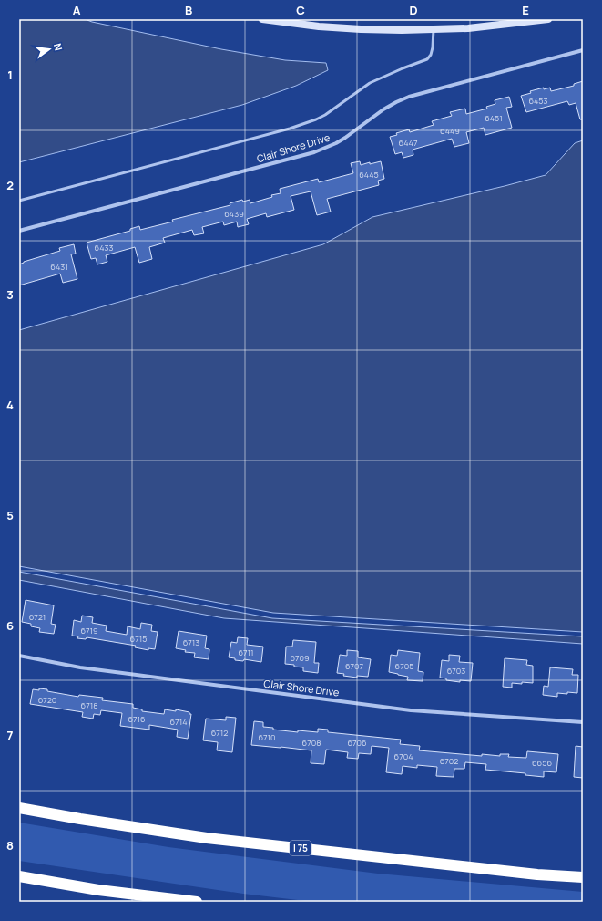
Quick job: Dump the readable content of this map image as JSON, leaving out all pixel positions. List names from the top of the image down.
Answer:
{
  "streets": {
    "highway": ["I 75"],
    "street": ["Clair Shore Drive"]
  },
  "house_numbers": [
    "6453",
    "6451",
    "6449",
    "6447",
    "6445",
    "6439",
    "6433",
    "6431",
    "6721",
    "6719",
    "6715",
    "6713",
    "6711",
    "6709",
    "6707",
    "6705",
    "6703",
    "6720",
    "6718",
    "6716",
    "6714",
    "6712",
    "6710",
    "6708",
    "6706",
    "6704",
    "6702",
    "6656"
  ],
  "north": "right",
  "grid": {
    "columns": [
      "A",
      "B",
      "C",
      "D",
      "E"
    ],
    "rows": [
      "1",
      "2",
      "3",
      "4",
      "5",
      "6",
      "7",
      "8"
    ]
  }
}
